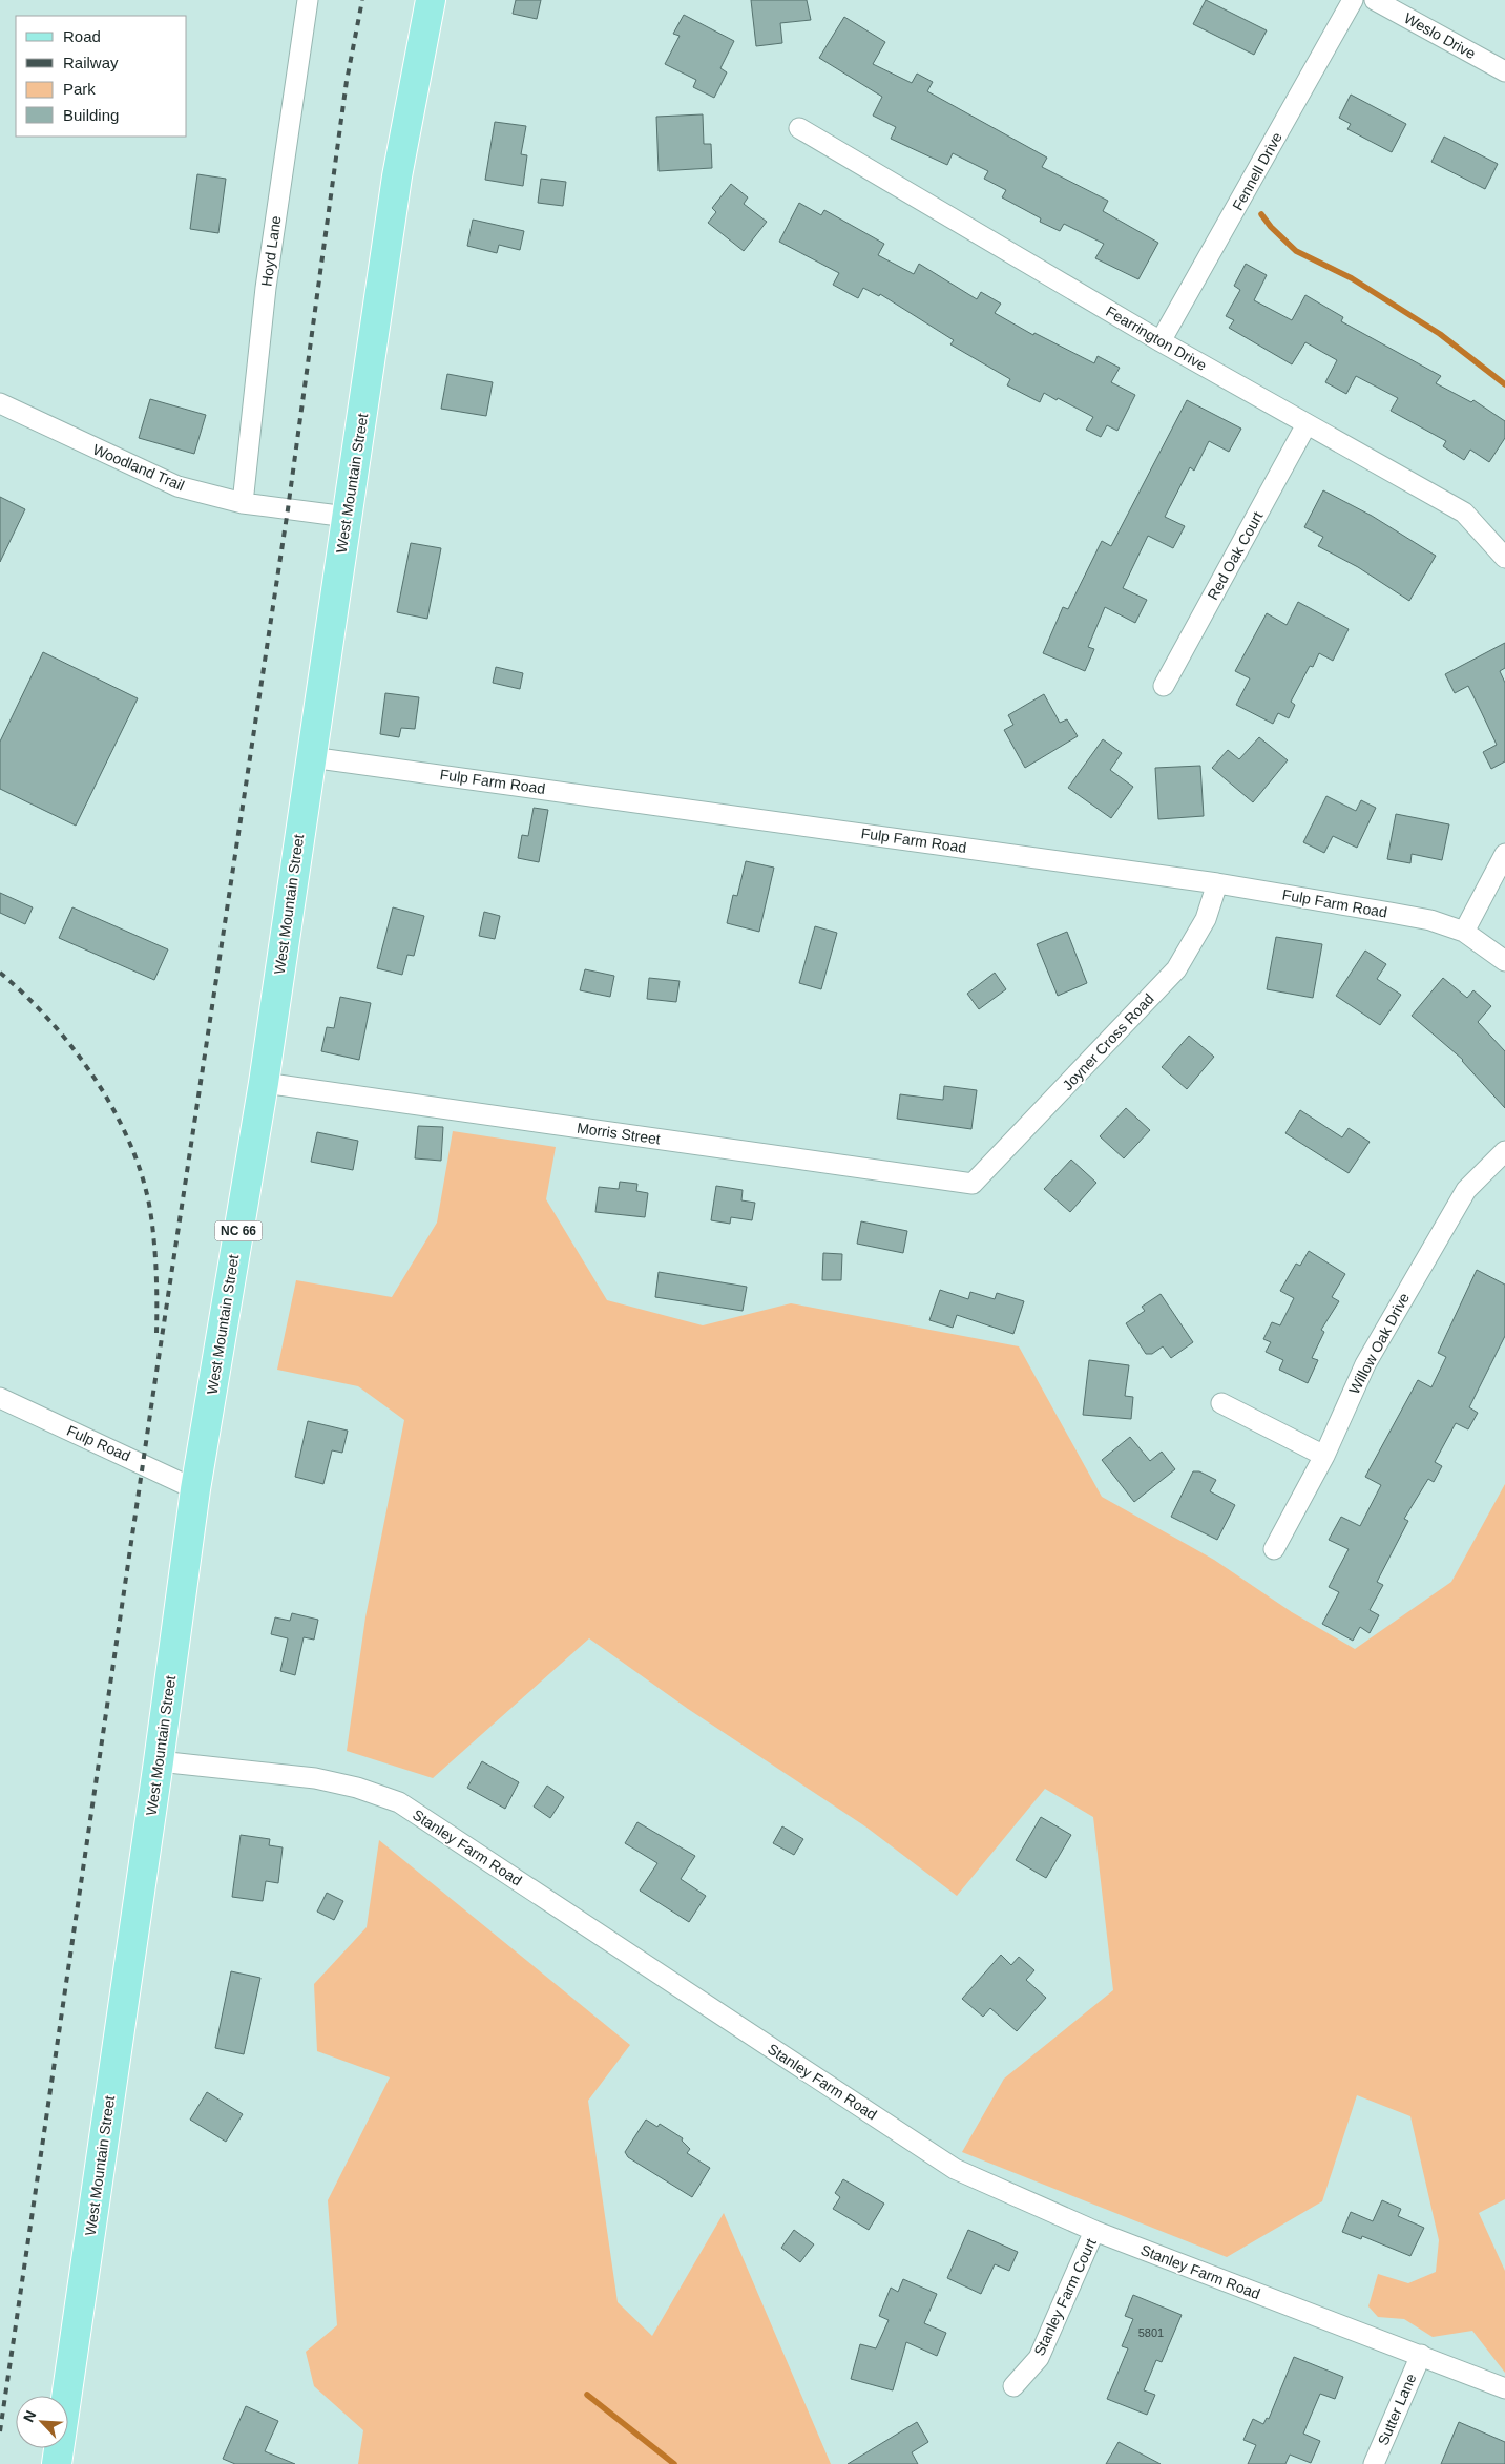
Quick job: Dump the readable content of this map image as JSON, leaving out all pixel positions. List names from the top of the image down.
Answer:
{
  "streets": {
    "main road": ["West Mountain Street", "NC 66"],
    "street": [
      "Weslo Drive",
      "Fennell Drive",
      "Hoyd Lane",
      "Fearrington Drive",
      "Woodland Trail",
      "Red Oak Court",
      "Fulp Farm Road",
      "Joyner Cross Road",
      "Morris Street",
      "Willow Oak Drive",
      "Fulp Road",
      "Stanley Farm Road",
      "Stanley Farm Court",
      "Sutter Lane"
    ]
  },
  "crossings": [
    ["Fennell Drive", "Fearrington Drive"],
    ["Hoyd Lane", "Woodland Trail"],
    ["Fearrington Drive", "Red Oak Court"],
    ["Woodland Trail", "West Mountain Street"],
    ["West Mountain Street", "Fulp Farm Road"],
    ["West Mountain Street", "Morris Street"],
    ["West Mountain Street", "Fulp Road"],
    ["West Mountain Street", "Stanley Farm Road"],
    ["Fulp Farm Road", "Joyner Cross Road"],
    ["Joyner Cross Road", "Morris Street"],
    ["Stanley Farm Road", "Stanley Farm Court"],
    ["Stanley Farm Road", "Sutter Lane"]
  ],
  "house_numbers": ["5801"],
  "legend": [
    "Road",
    "Railway",
    "Park",
    "Building"
  ],
  "north": "top left"
}
